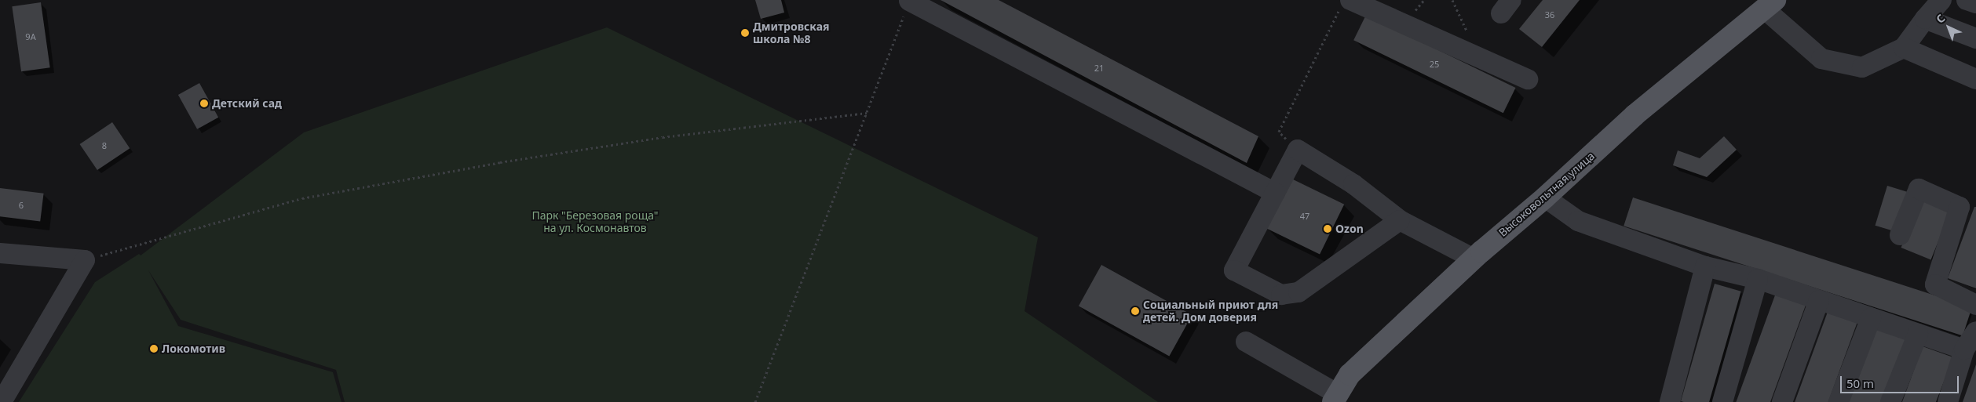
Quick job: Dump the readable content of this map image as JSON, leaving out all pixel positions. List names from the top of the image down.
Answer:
{
  "streets": {
    "main road": ["Высоковольтная улица"]
  },
  "parks": ["Парк \"Березовая роща\" на ул. Космонавтов"],
  "places": [
    "Дмитровская школа №8",
    "Детский сад",
    "Ozon",
    "Социальный приют для детей. Дом доверия",
    "Локомотив"
  ],
  "house_numbers": [
    "36",
    "9А",
    "25",
    "21",
    "8",
    "6",
    "47"
  ],
  "scale_bar": "50 m",
  "north": "top left"
}
